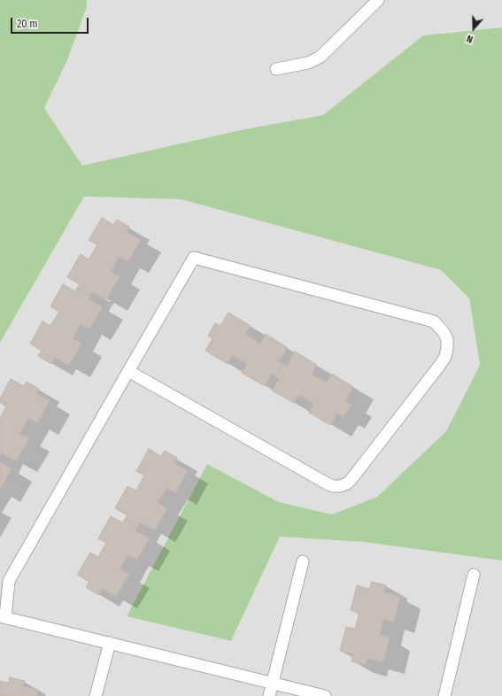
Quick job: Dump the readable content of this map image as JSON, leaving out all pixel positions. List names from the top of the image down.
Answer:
{
  "scale_bar": "20 m",
  "north": "bottom"
}
